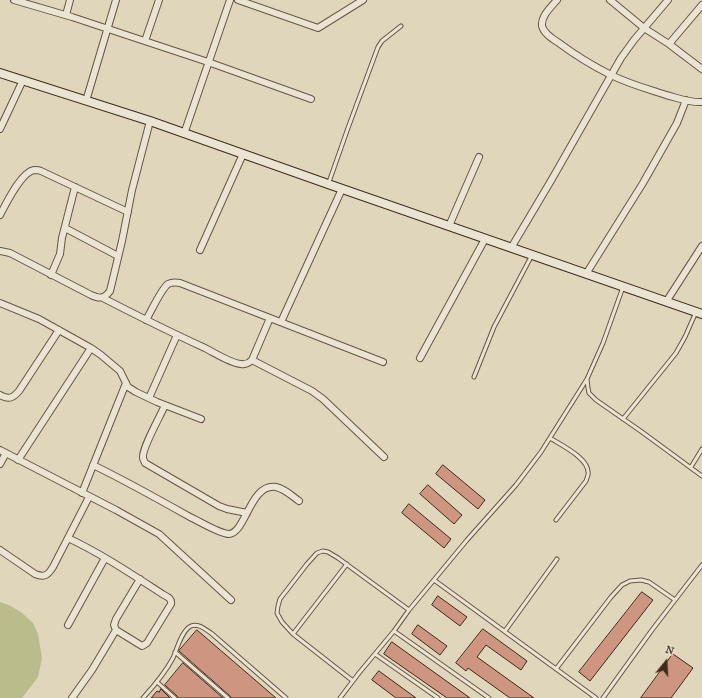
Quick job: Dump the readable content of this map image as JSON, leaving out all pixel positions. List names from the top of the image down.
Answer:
{
  "north": "top"
}
